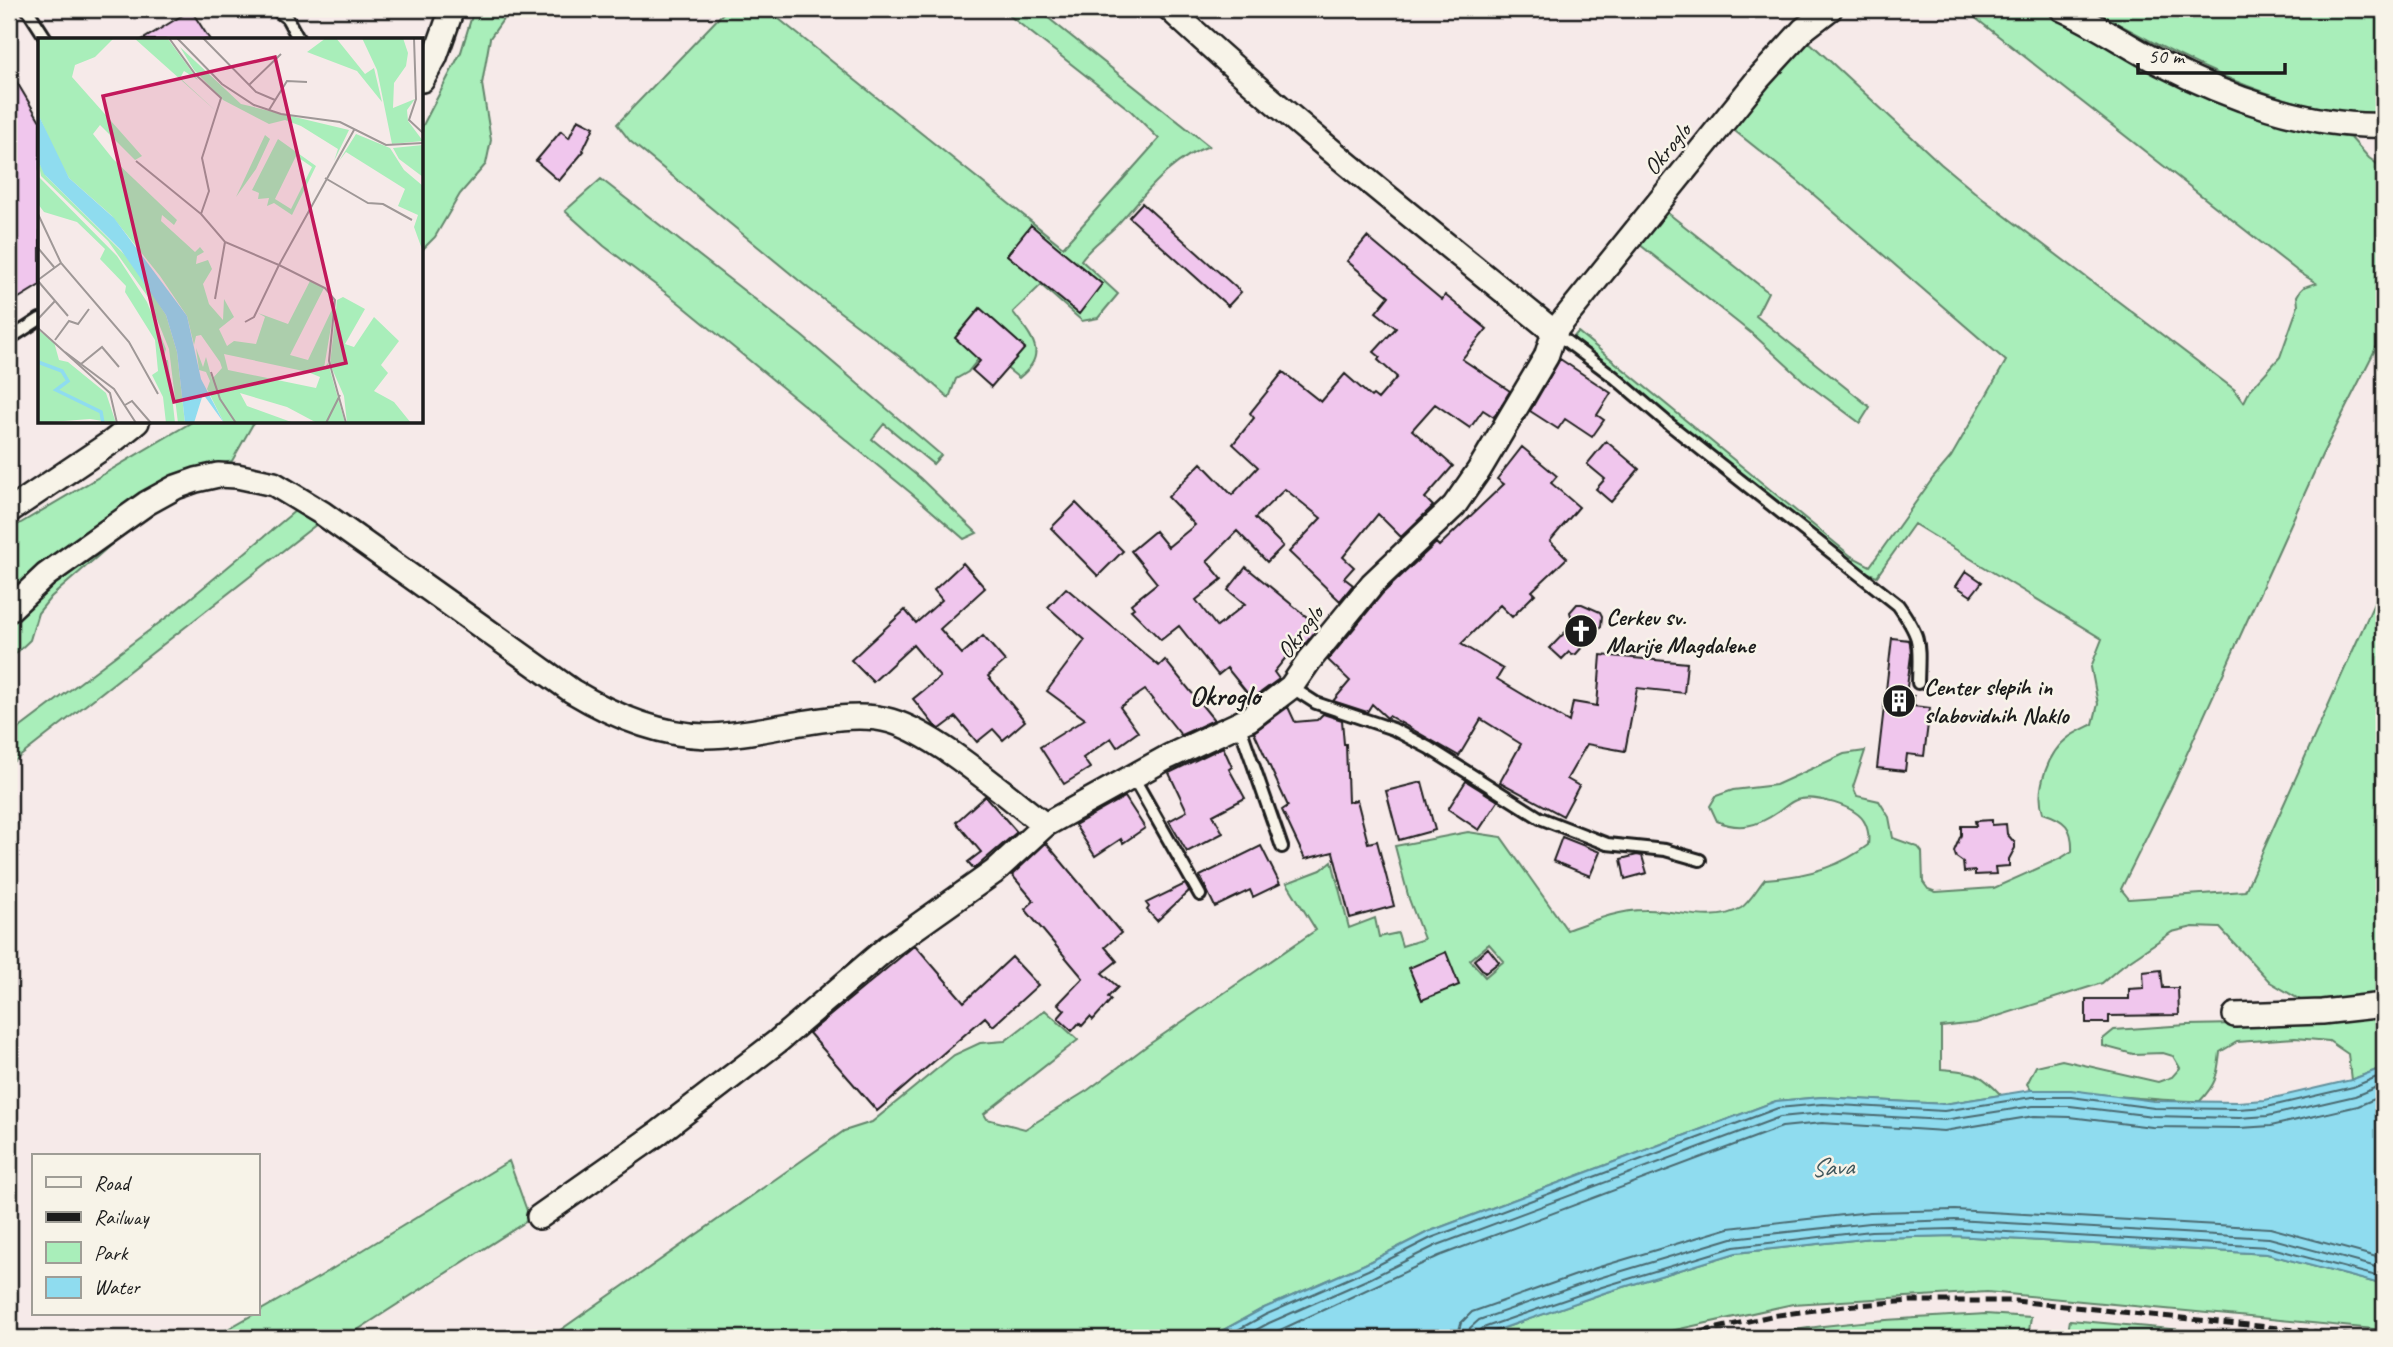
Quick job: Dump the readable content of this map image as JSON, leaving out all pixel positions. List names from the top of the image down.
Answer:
{
  "streets": {
    "street": ["Okroglo"]
  },
  "districts": ["Okroglo"],
  "water": ["Sava"],
  "places": {
    "church": ["Cerkev sv. Marije Magdalene"],
    "building": ["Center slepih in slabovidnih Naklo"]
  },
  "legend": [
    "Road",
    "Railway",
    "Park",
    "Water"
  ],
  "scale_bar": "50 m"
}
